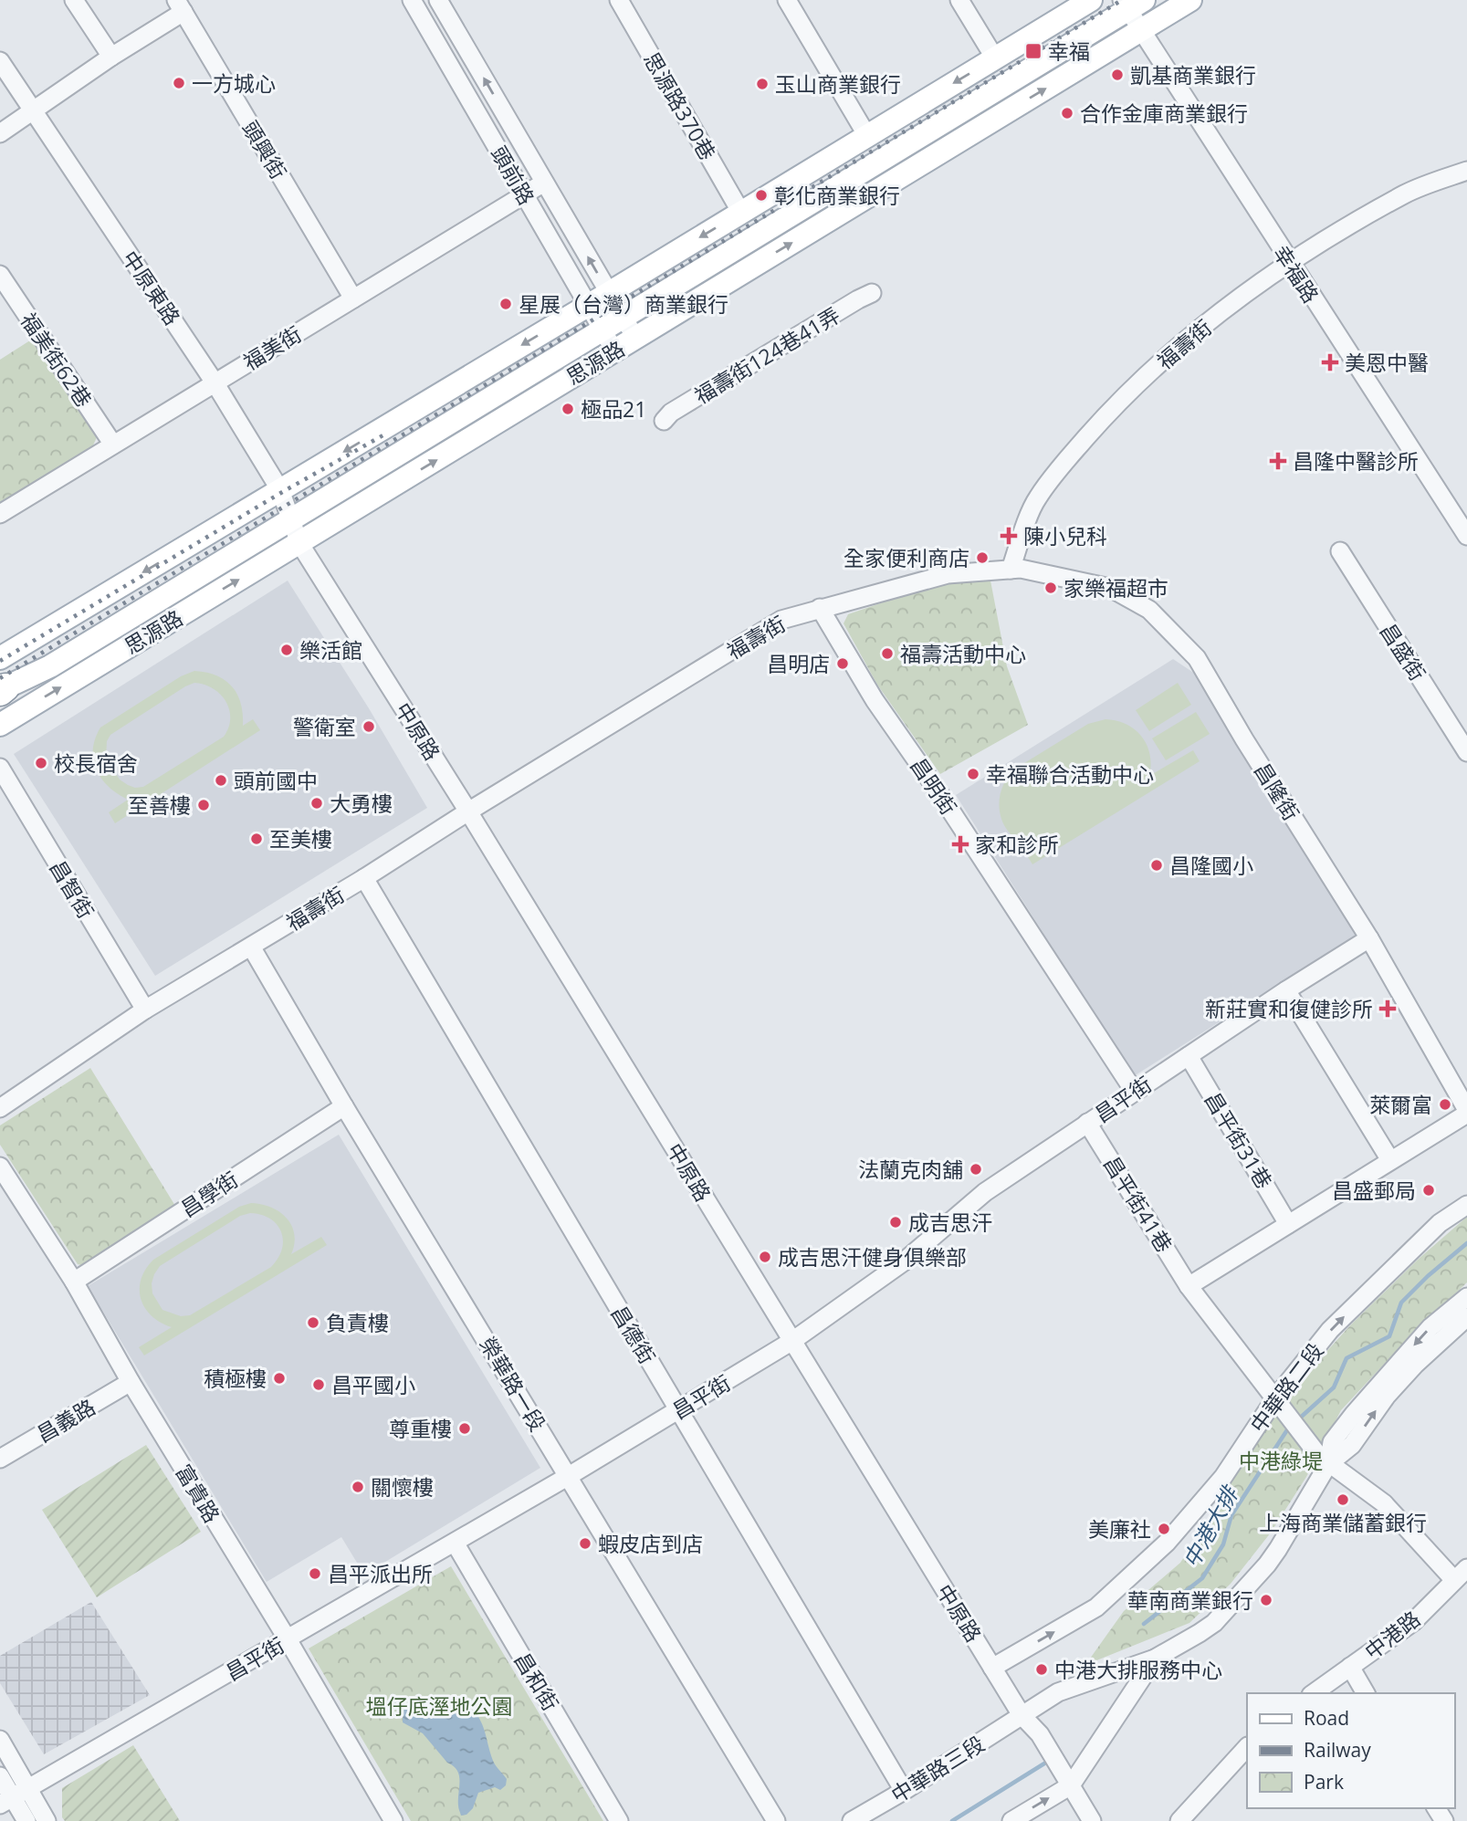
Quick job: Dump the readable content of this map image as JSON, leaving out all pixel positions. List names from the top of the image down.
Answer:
{
  "streets": {
    "main road": ["思源路"],
    "street": [
      "思源路370巷",
      "頭興街",
      "頭前路",
      "幸福路",
      "中原東路",
      "福壽街",
      "福美街",
      "福壽街124巷41弄",
      "福美街62巷",
      "昌盛街",
      "中原路",
      "昌明街",
      "昌隆街",
      "昌智街",
      "昌平街",
      "昌平街31巷",
      "昌學街",
      "昌平街41巷",
      "昌德街",
      "榮華路一段",
      "中華路二段",
      "昌義路",
      "富貴路",
      "中港路",
      "昌和街",
      "中華路三段"
    ]
  },
  "crossings": [
    ["頭興街", "福美街"],
    ["頭前路", "福美街"],
    ["頭前路", "思源路"],
    ["幸福路", "福壽街"],
    ["幸福路", "思源路"],
    ["中原東路", "福美街"],
    ["中原東路", "思源路"],
    ["中原東路", "中原路"],
    ["福壽街", "中原路"],
    ["福壽街", "昌明街"],
    ["福壽街", "昌隆街"],
    ["福壽街", "昌智街"],
    ["福壽街", "昌德街"],
    ["福壽街", "榮華路一段"],
    ["福美街", "福美街62巷"],
    ["思源路", "中原路"],
    ["中原路", "昌平街"],
    ["中原路", "中華路二段"],
    ["中原路", "中華路三段"],
    ["昌明街", "昌平街"],
    ["昌隆街", "昌平街"],
    ["昌平街", "昌平街31巷"],
    ["昌平街", "昌平街41巷"],
    ["昌平街", "昌德街"],
    ["昌平街", "榮華路一段"],
    ["昌平街", "富貴路"],
    ["昌平街", "昌和街"],
    ["昌學街", "榮華路一段"],
    ["昌學街", "富貴路"],
    ["昌平街41巷", "中華路二段"],
    ["昌平街41巷", "中港路"],
    ["昌德街", "中華路三段"],
    ["昌義路", "富貴路"]
  ],
  "water": ["中港大排"],
  "parks": ["中港綠堤", "塭仔底溼地公園"],
  "places": {
    "transit": ["幸福"],
    "other": [
      "凱基商業銀行",
      "一方城心",
      "玉山商業銀行",
      "合作金庫商業銀行",
      "彰化商業銀行",
      "星展（台灣）商業銀行",
      "極品21",
      "全家便利商店",
      "家樂福超市",
      "樂活館",
      "福壽活動中心",
      "昌明店",
      "警衛室",
      "校長宿舍",
      "幸福聯合活動中心",
      "頭前國中",
      "大勇樓",
      "至善樓",
      "至美樓",
      "昌隆國小",
      "萊爾富",
      "法蘭克肉舖",
      "昌盛郵局",
      "成吉思汗",
      "成吉思汗健身俱樂部",
      "負責樓",
      "積極樓",
      "昌平國小",
      "尊重樓",
      "關懷樓",
      "上海商業儲蓄銀行",
      "美廉社",
      "蝦皮店到店",
      "昌平派出所",
      "華南商業銀行",
      "中港大排服務中心"
    ],
    "health": [
      "美恩中醫",
      "昌隆中醫診所",
      "陳小兒科",
      "家和診所",
      "新莊實和復健診所"
    ]
  },
  "legend": ["Road", "Railway", "Park"]
}
